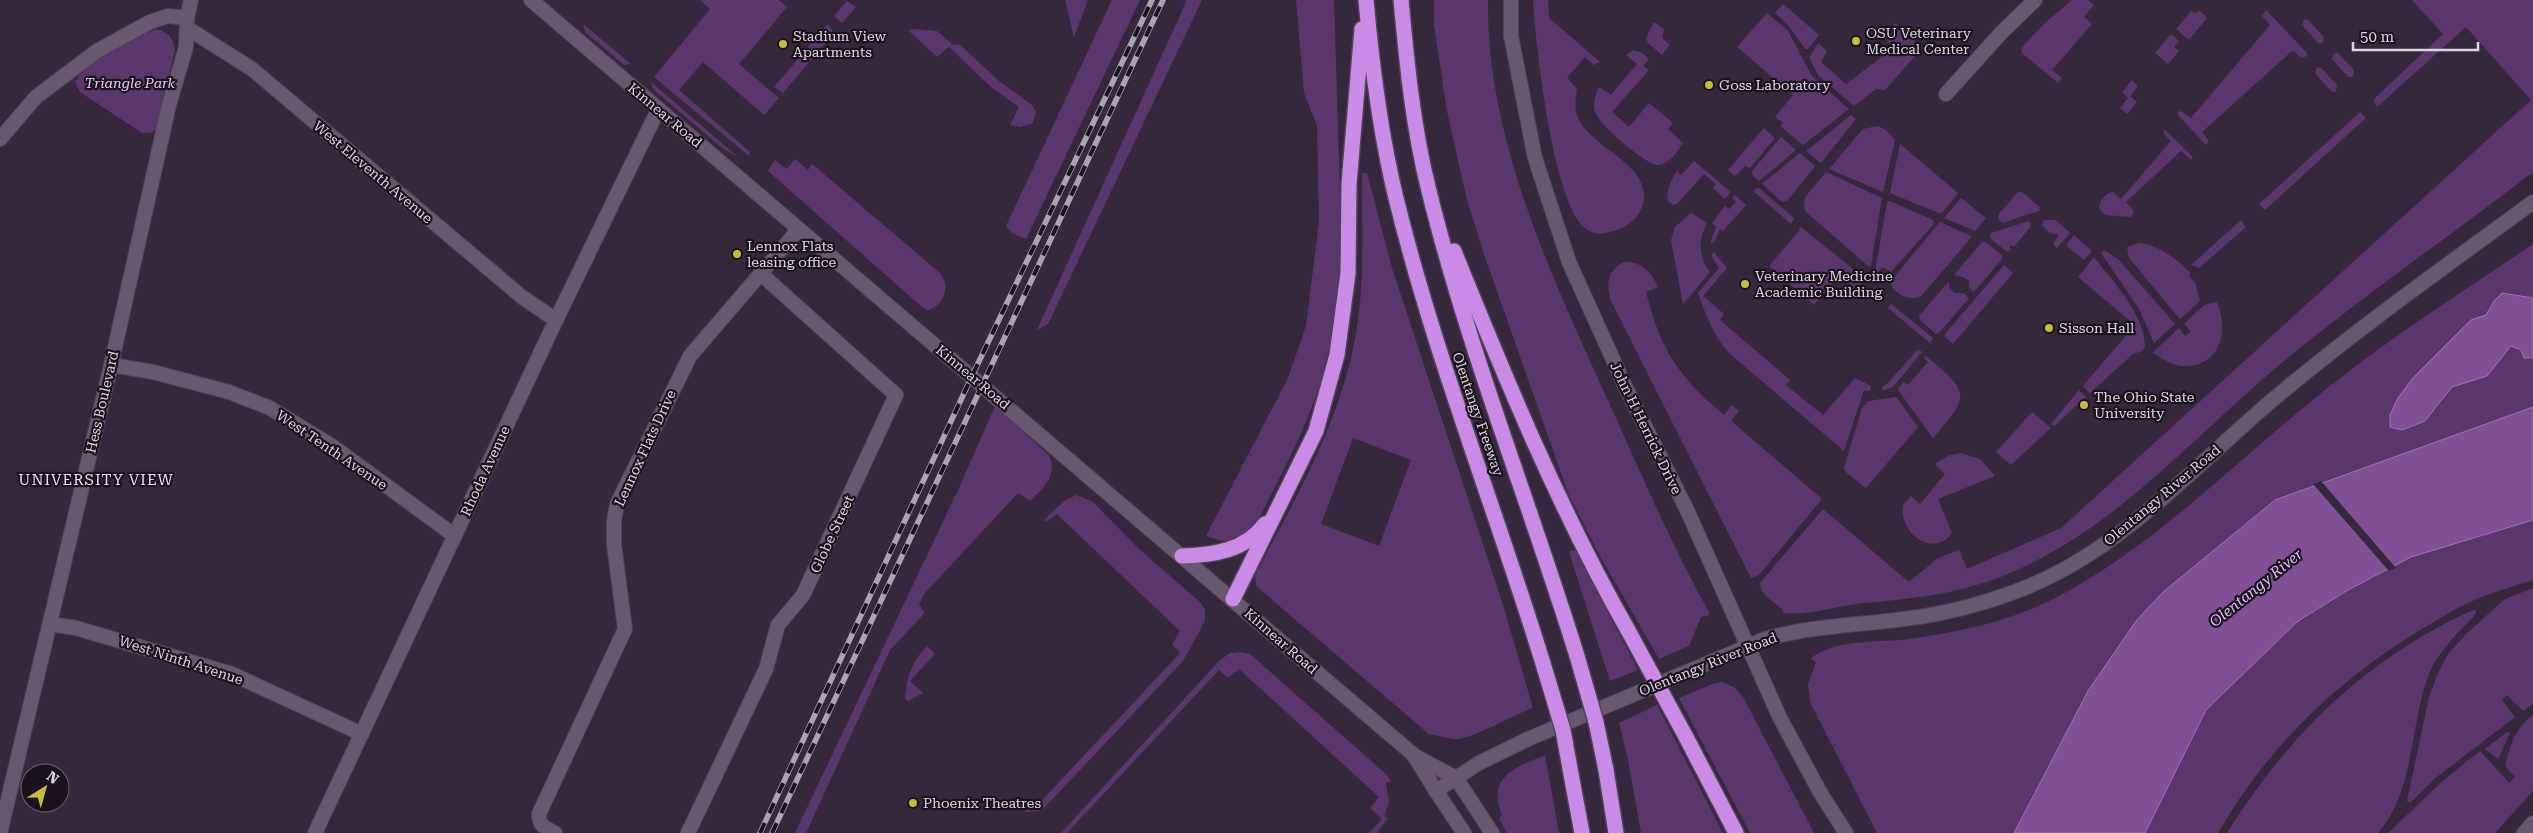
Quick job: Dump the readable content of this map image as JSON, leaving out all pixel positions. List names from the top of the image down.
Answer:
{
  "streets": {
    "highway": ["Olentangy Freeway"],
    "street": [
      "Kinnear Road",
      "West Eleventh Avenue",
      "Hess Boulevard",
      "John H Herrick Drive",
      "Lennox Flats Drive",
      "West Tenth Avenue",
      "Rhoda Avenue",
      "Olentangy River Road",
      "Globe Street",
      "West Ninth Avenue"
    ]
  },
  "crossings": [
    ["Kinnear Road", "Lennox Flats Drive"],
    ["Kinnear Road", "Rhoda Avenue"],
    ["Kinnear Road", "Olentangy River Road"],
    ["West Eleventh Avenue", "Hess Boulevard"],
    ["West Eleventh Avenue", "Rhoda Avenue"],
    ["Hess Boulevard", "West Tenth Avenue"],
    ["Hess Boulevard", "West Ninth Avenue"],
    ["John H Herrick Drive", "Olentangy River Road"],
    ["Lennox Flats Drive", "Globe Street"],
    ["West Tenth Avenue", "Rhoda Avenue"],
    ["Rhoda Avenue", "West Ninth Avenue"]
  ],
  "districts": ["UNIVERSITY VIEW"],
  "water": ["Olentangy River"],
  "parks": ["Triangle Park"],
  "places": [
    "OSU Veterinary Medical Center",
    "Stadium View Apartments",
    "Goss Laboratory",
    "Lennox Flats leasing office",
    "Veterinary Medicine Academic Building",
    "Sisson Hall",
    "The Ohio State University",
    "Phoenix Theatres"
  ],
  "scale_bar": "50 m",
  "north": "top right"
}
